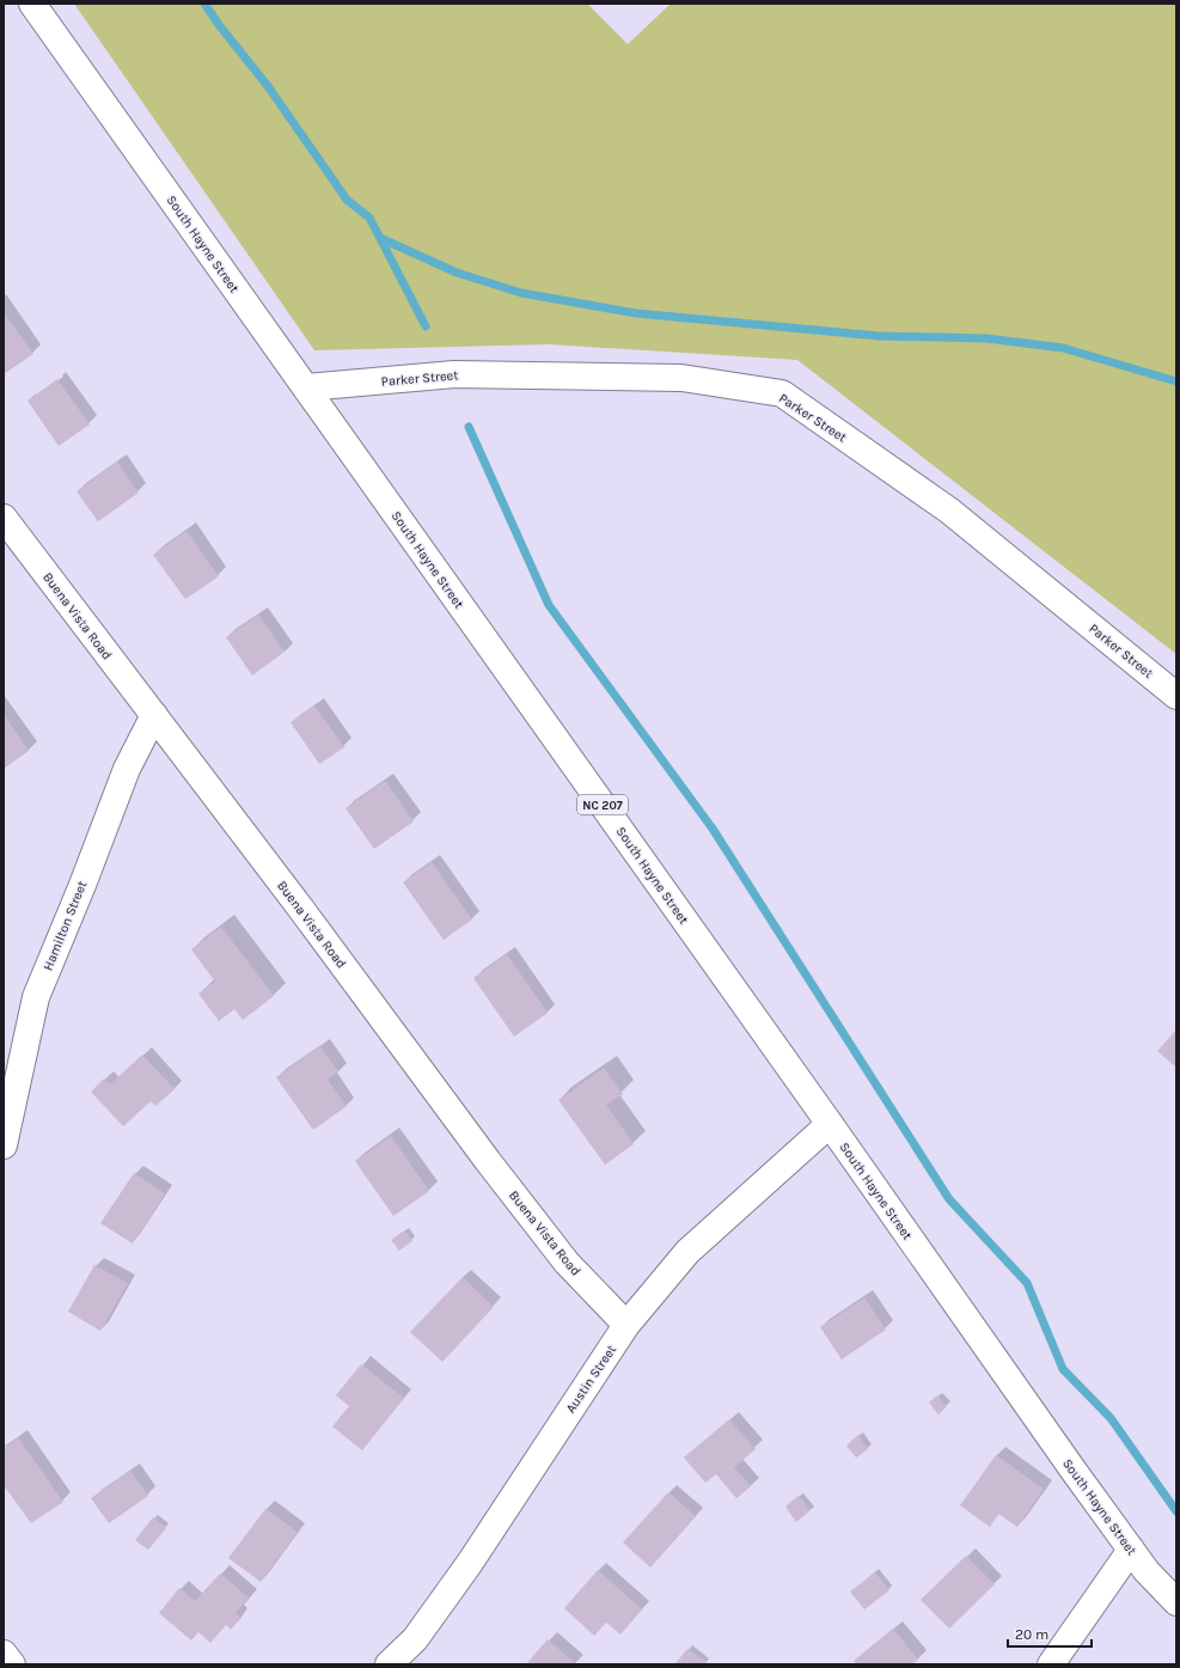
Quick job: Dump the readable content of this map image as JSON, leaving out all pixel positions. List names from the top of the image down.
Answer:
{
  "streets": {
    "street": [
      "South Hayne Street",
      "Parker Street",
      "Buena Vista Road",
      "NC 207",
      "Hamilton Street",
      "Austin Street"
    ]
  },
  "crossings": [
    ["South Hayne Street", "Parker Street"],
    ["South Hayne Street", "Austin Street"],
    ["Buena Vista Road", "Hamilton Street"],
    ["Buena Vista Road", "Austin Street"]
  ],
  "scale_bar": "20 m"
}
